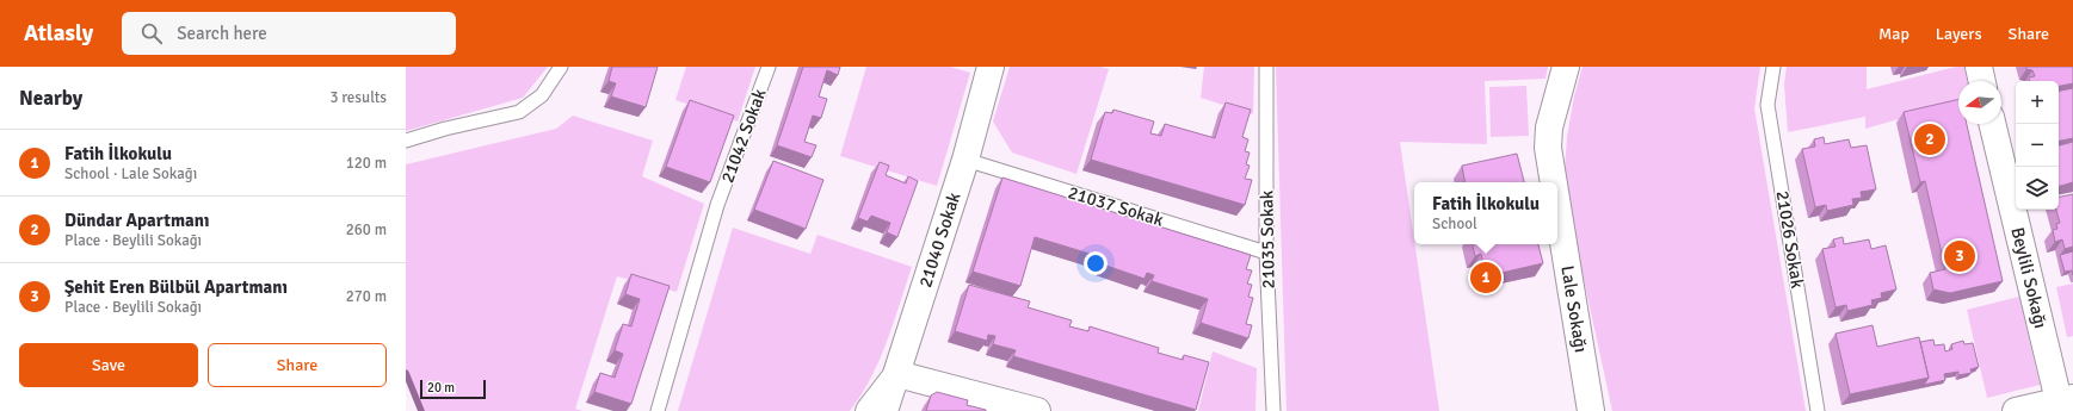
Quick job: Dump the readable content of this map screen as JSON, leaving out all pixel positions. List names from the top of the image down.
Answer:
{
  "streets": {
    "street": ["21040 Sokak", "Beylili Sokağı", "Lale Sokağı"],
    "lane": [
      "21042 Sokak",
      "21037 Sokak",
      "21035 Sokak",
      "21026 Sokak"
    ]
  },
  "crossings": [
    ["21037 Sokak", "21040 Sokak"],
    ["21037 Sokak", "21035 Sokak"]
  ],
  "scale_bar": "20 m",
  "north": "left",
  "page": {
    "header": "Atlasly",
    "search": "Search here",
    "nav": ["Map", "Layers", "Share"],
    "heading": ["Nearby", "3 results"],
    "map_buttons": ["+", "−"],
    "pins": ["2", "3", "1"],
    "list": [
      {
        "mark": "1",
        "name": "Fatih İlkokulu",
        "note": "School · Lale Sokağı",
        "value": "120 m"
      },
      {
        "mark": "2",
        "name": "Dündar Apartmanı",
        "note": "Place · Beylili Sokağı",
        "value": "260 m"
      },
      {
        "mark": "3",
        "name": "Şehit Eren Bülbül Apartmanı",
        "note": "Place · Beylili Sokağı",
        "value": "270 m"
      }
    ],
    "popup": ["Fatih İlkokulu", "School"],
    "buttons": ["Save", "Share"],
    "scale": "20 m"
  }
}
